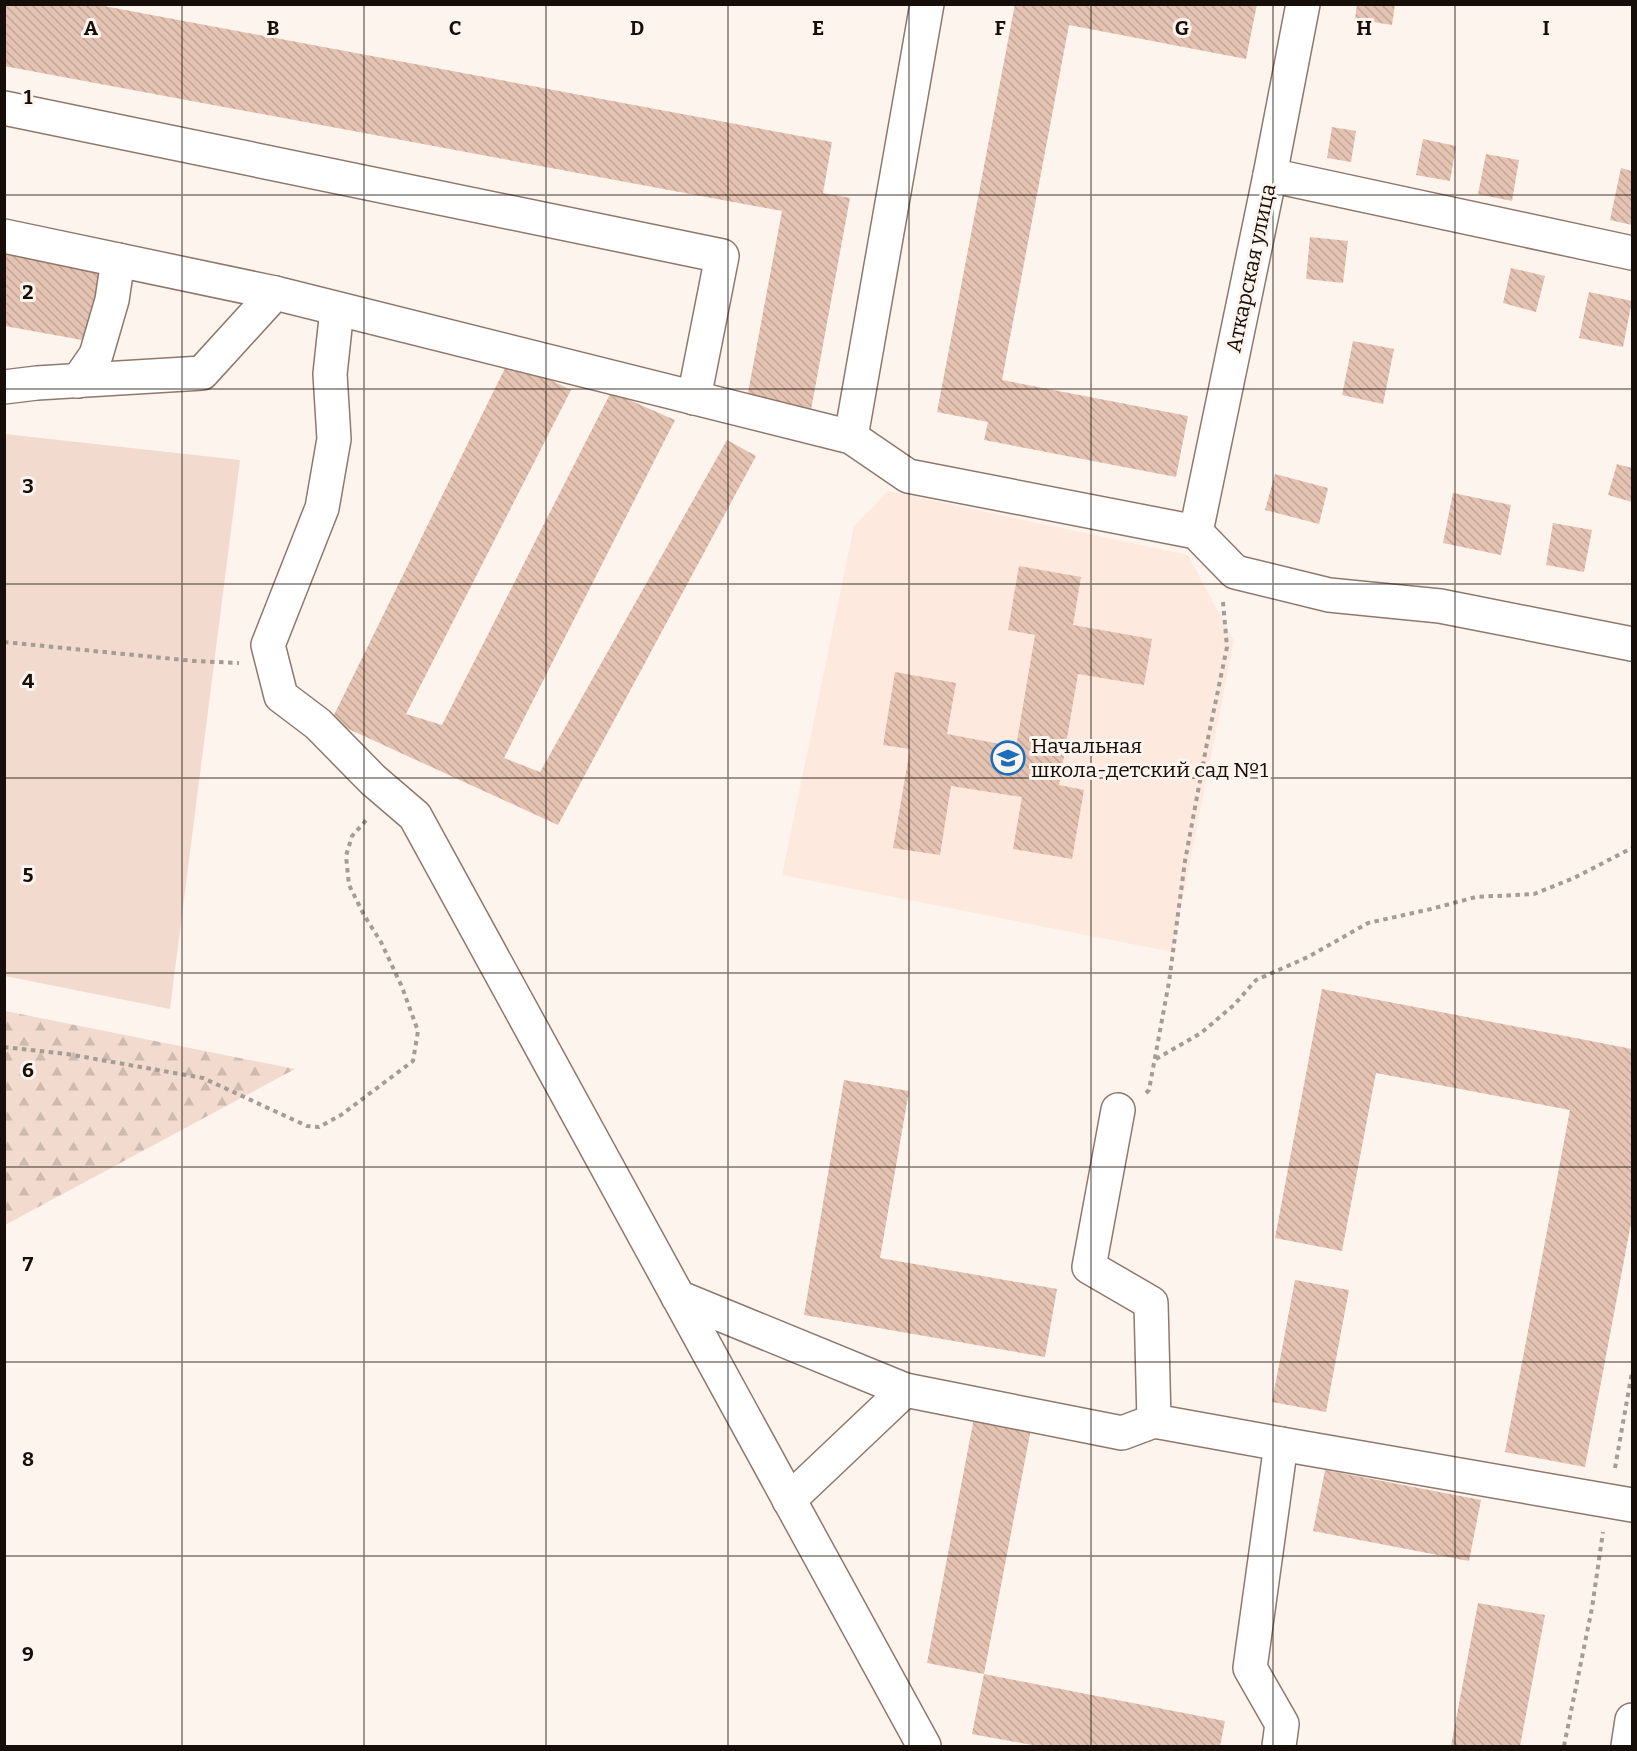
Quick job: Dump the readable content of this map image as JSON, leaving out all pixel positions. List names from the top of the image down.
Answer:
{
  "streets": {
    "street": ["Аткарская улица"]
  },
  "places": {
    "school or university": ["Начальная школа-детский сад №1"]
  },
  "grid": {
    "columns": [
      "A",
      "B",
      "C",
      "D",
      "E",
      "F",
      "G",
      "H",
      "I"
    ],
    "rows": [
      "1",
      "2",
      "3",
      "4",
      "5",
      "6",
      "7",
      "8",
      "9"
    ]
  }
}
